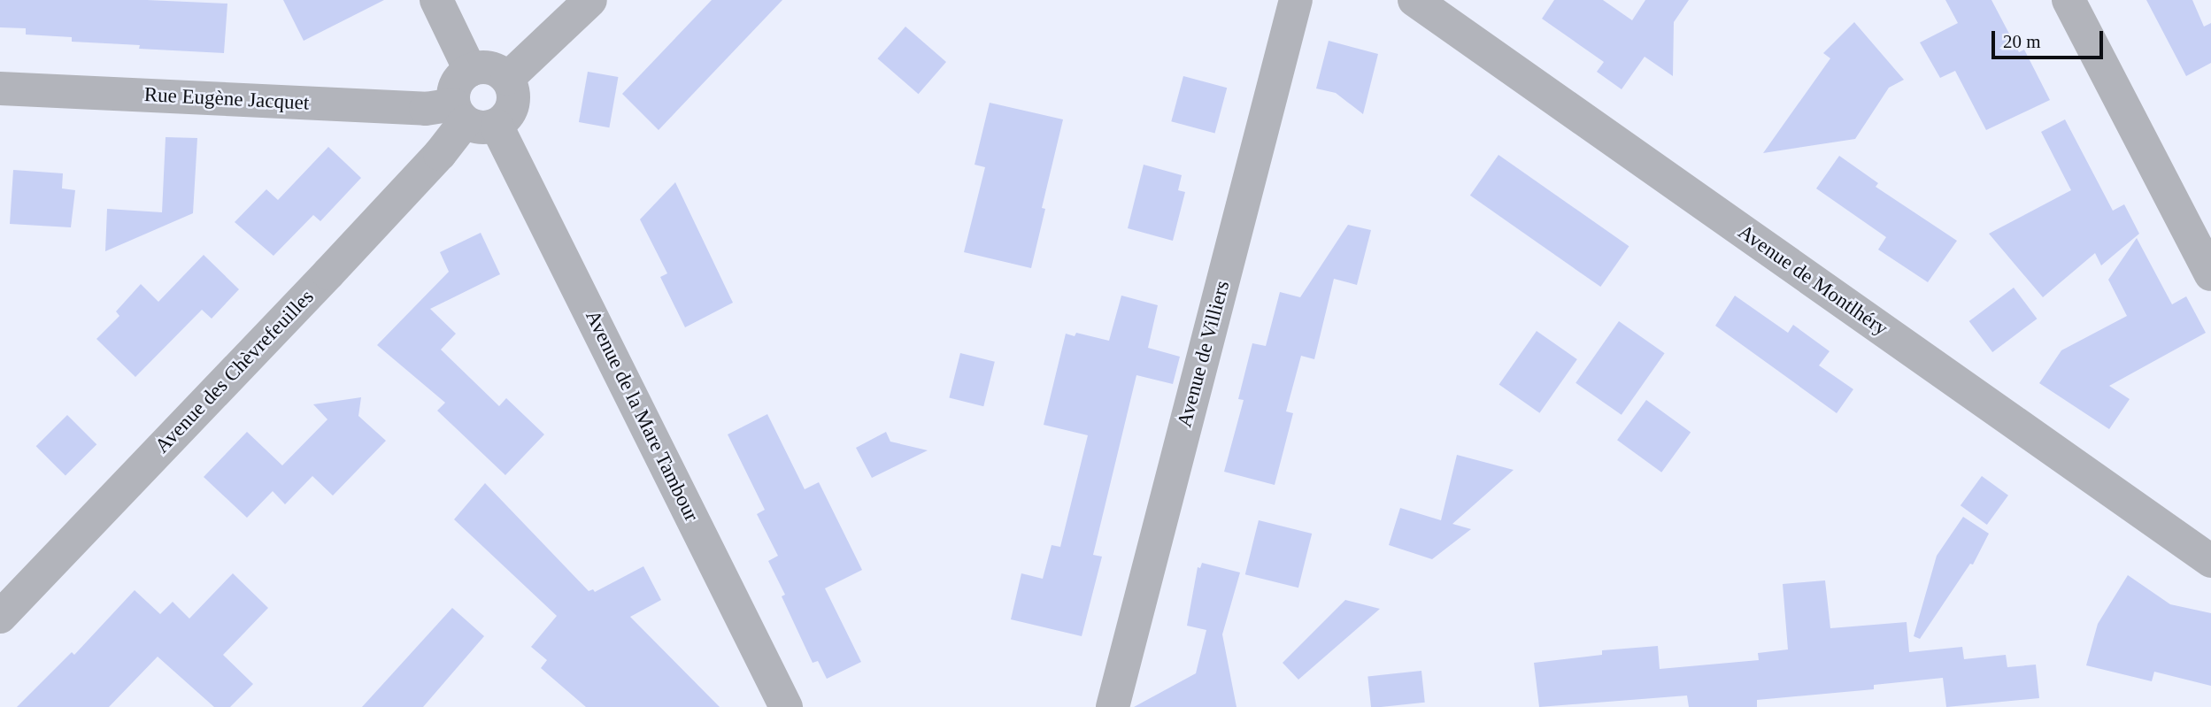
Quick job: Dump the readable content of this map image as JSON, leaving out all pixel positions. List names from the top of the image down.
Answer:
{
  "streets": {
    "street": [
      "Rue Eugène Jacquet",
      "Avenue de Montlhéry",
      "Avenue de Villiers",
      "Avenue des Chèvrefeuilles",
      "Avenue de la Mare Tambour"
    ]
  },
  "crossings": [
    ["Rue Eugène Jacquet", "Avenue des Chèvrefeuilles"],
    ["Rue Eugène Jacquet", "Avenue de la Mare Tambour"],
    ["Avenue des Chèvrefeuilles", "Avenue de la Mare Tambour"]
  ],
  "scale_bar": "20 m"
}
